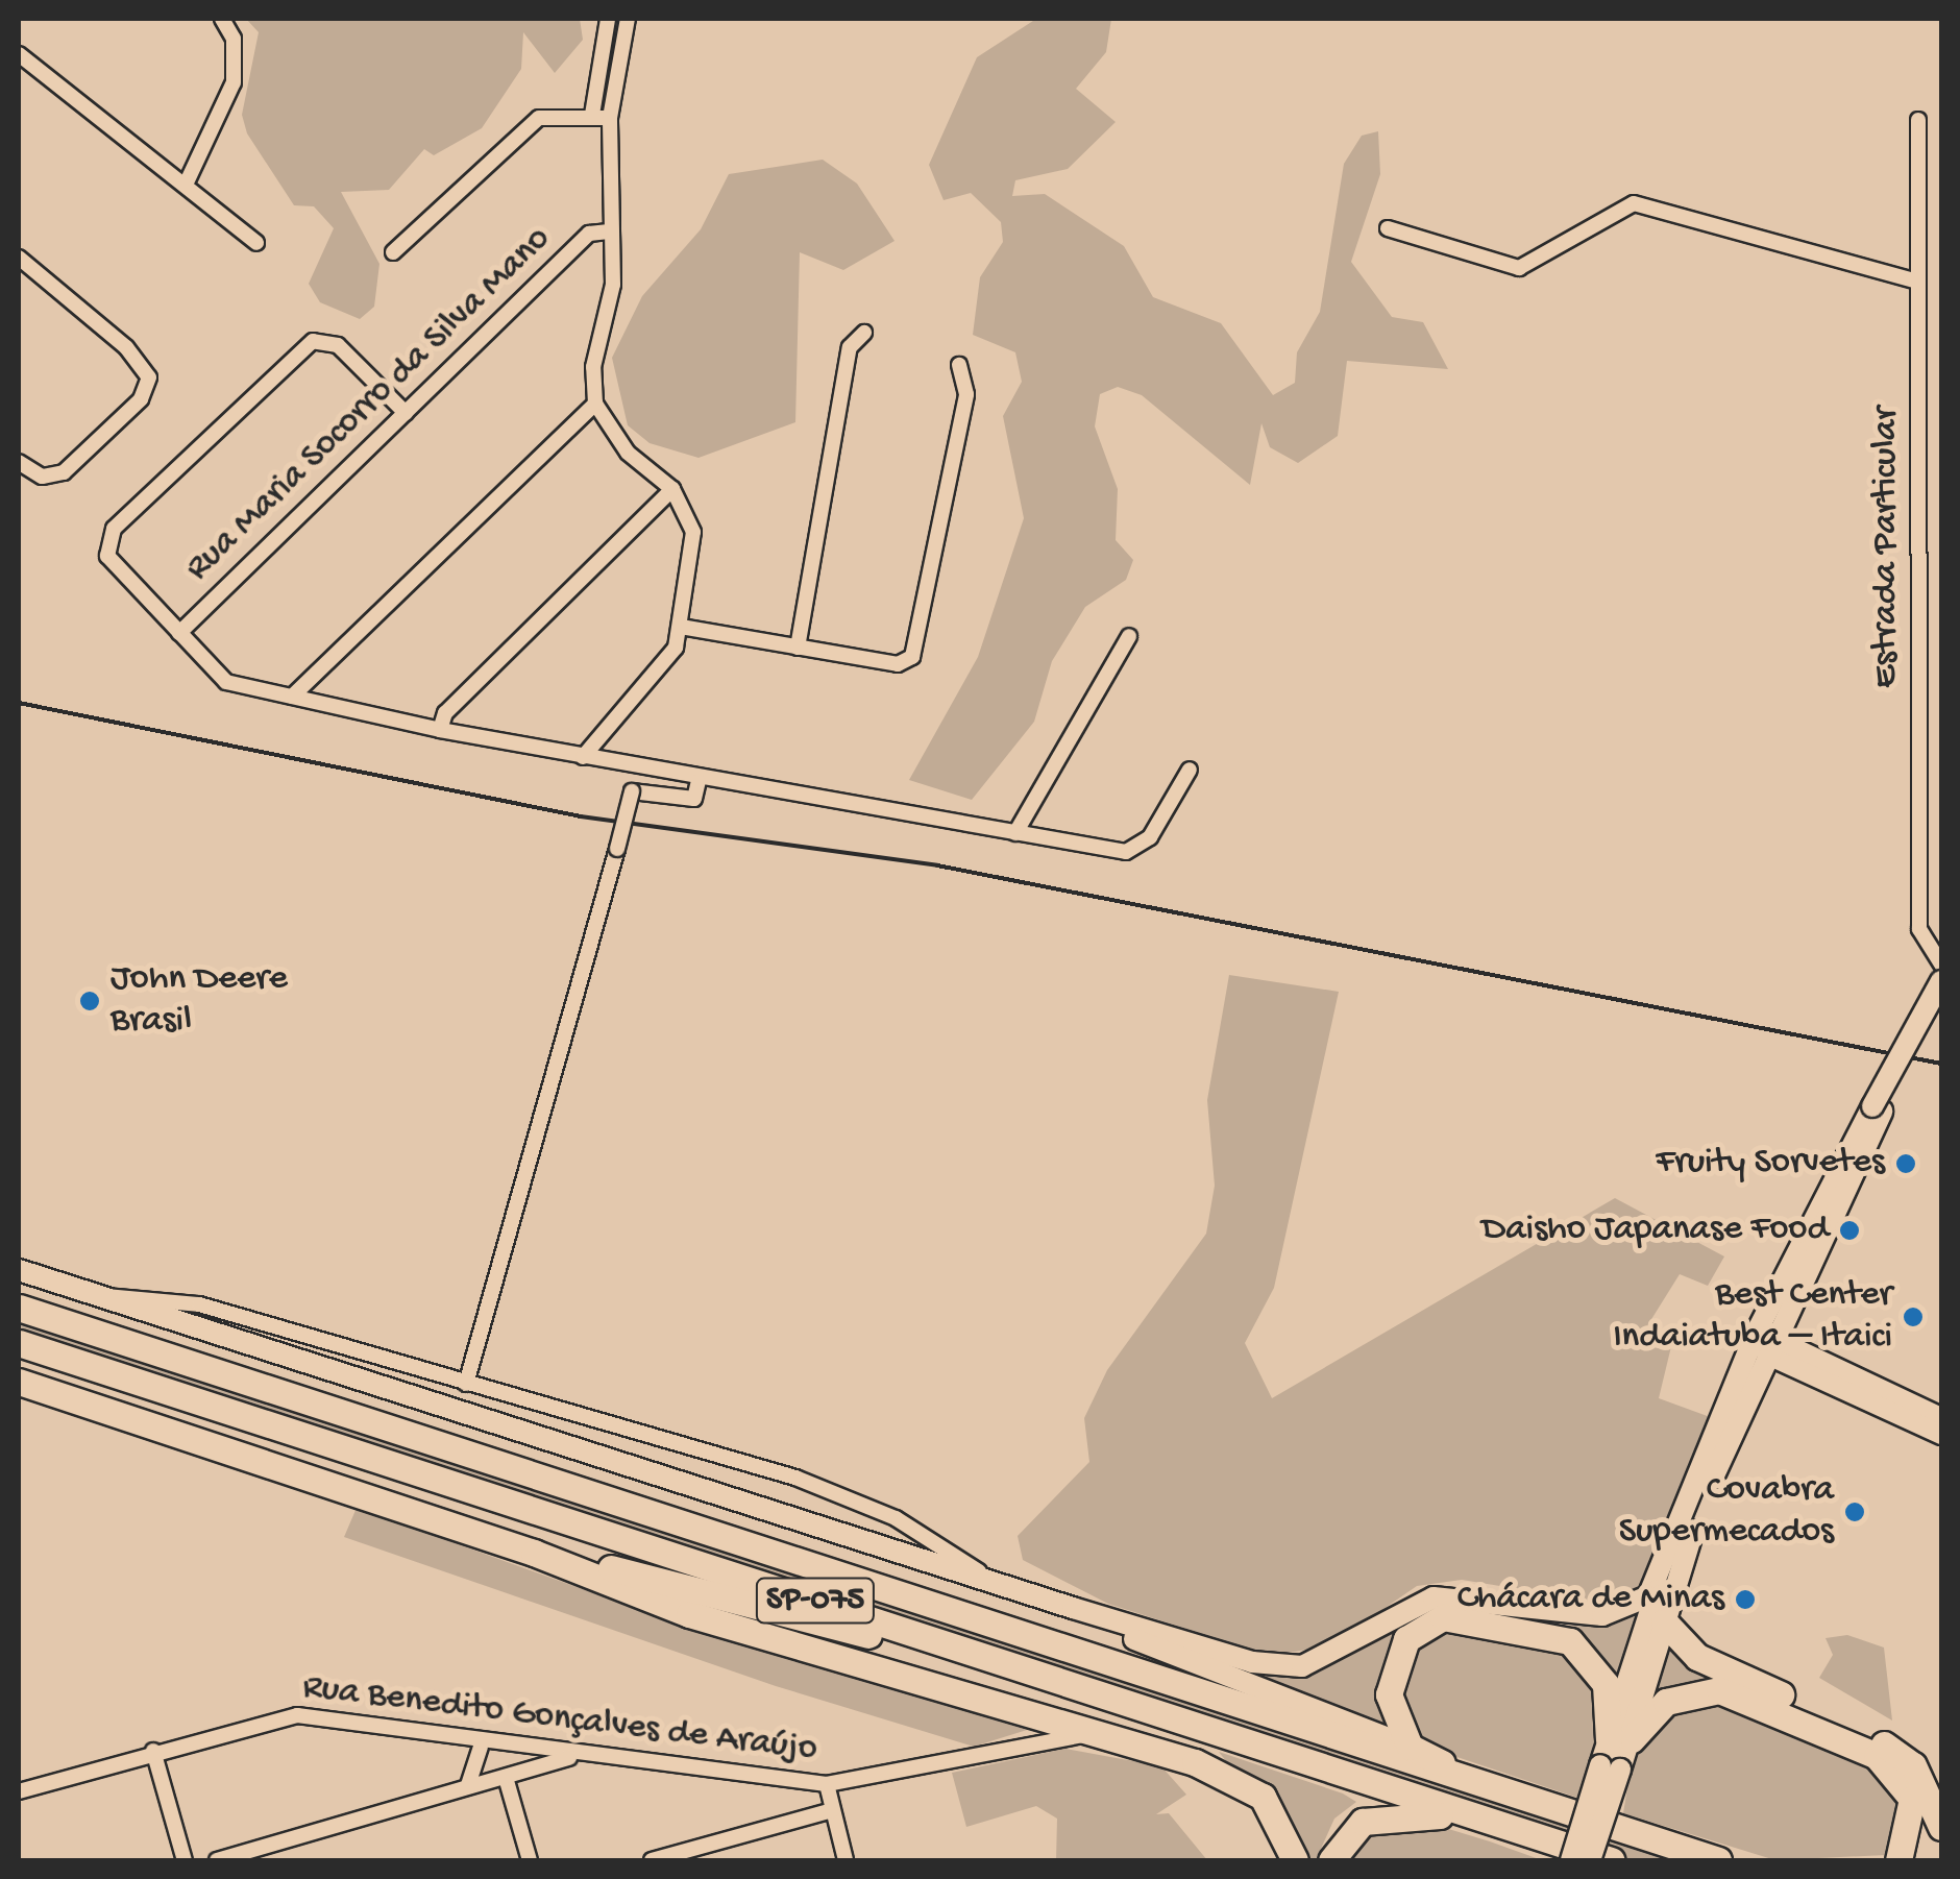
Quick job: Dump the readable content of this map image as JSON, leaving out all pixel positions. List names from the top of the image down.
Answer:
{
  "streets": {
    "highway": ["SP-075"],
    "street": ["Rua Maria Socorro da Silva Mano", "Estrada Particular", "Rua Benedito Gonçalves de Araújo"]
  },
  "places": [
    "John Deere Brasil",
    "Fruity Sorvetes",
    "Daisho Japanase Food",
    "Best Center Indaiatuba – Itaici",
    "Covabra Supermecados",
    "Chácara de Minas"
  ]
}
